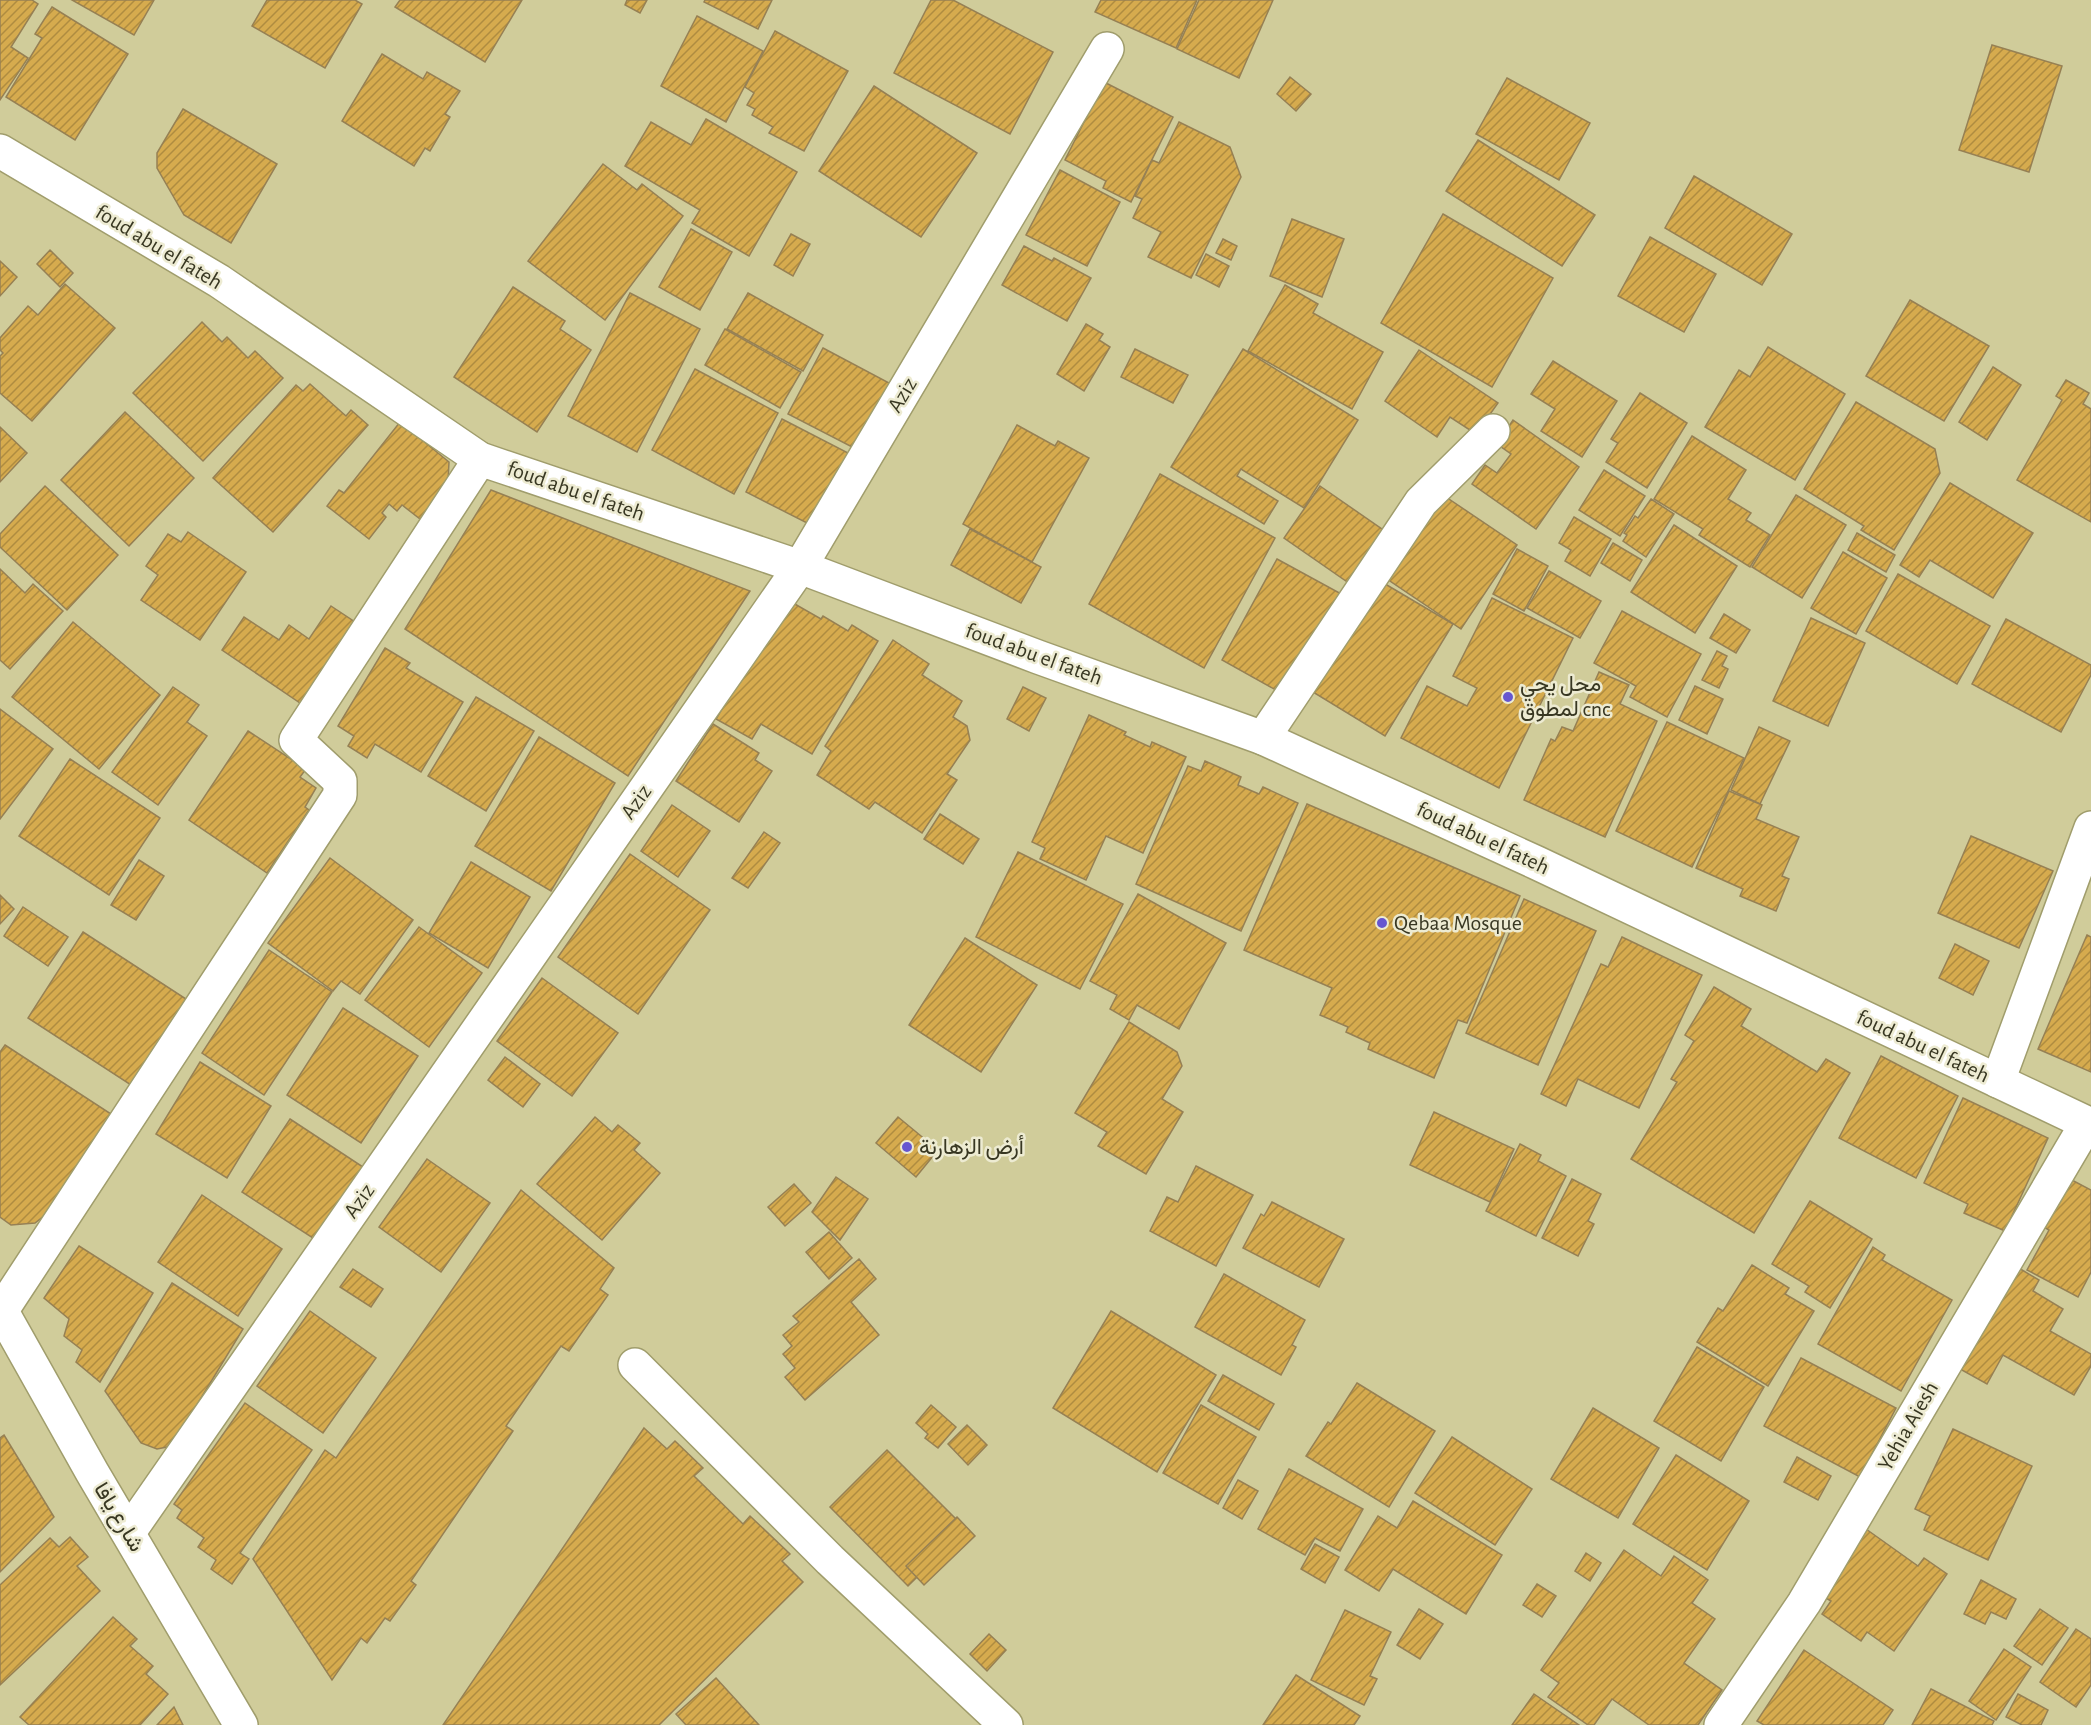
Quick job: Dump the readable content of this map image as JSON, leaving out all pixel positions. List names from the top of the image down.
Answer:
{
  "streets": {
    "street": [
      "foud abu el fateh",
      "Aziz",
      "Yehia Aiesh",
      "شارع يافا"
    ]
  },
  "crossings": [
    ["foud abu el fateh", "Aziz"],
    ["foud abu el fateh", "Yehia Aiesh"],
    ["Aziz", "شارع يافا"]
  ],
  "places": ["محل يحي لمطوق cnc", "Qebaa Mosque", "أرض الزهارنة"]
}
